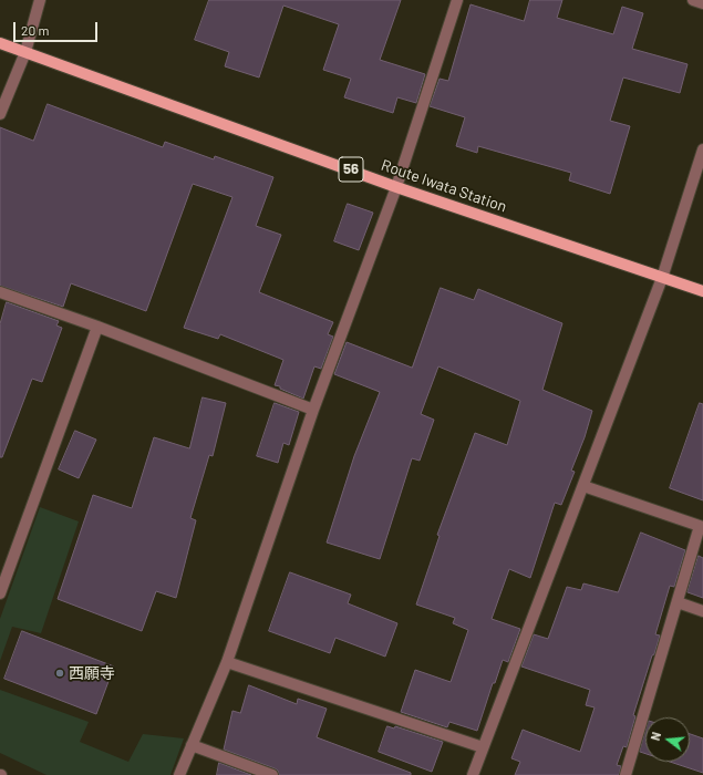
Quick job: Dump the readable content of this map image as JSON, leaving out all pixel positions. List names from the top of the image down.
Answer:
{
  "streets": {
    "main road": ["56", "Route Iwata Station"]
  },
  "places": ["西願寺"],
  "scale_bar": "20 m",
  "north": "left"
}
